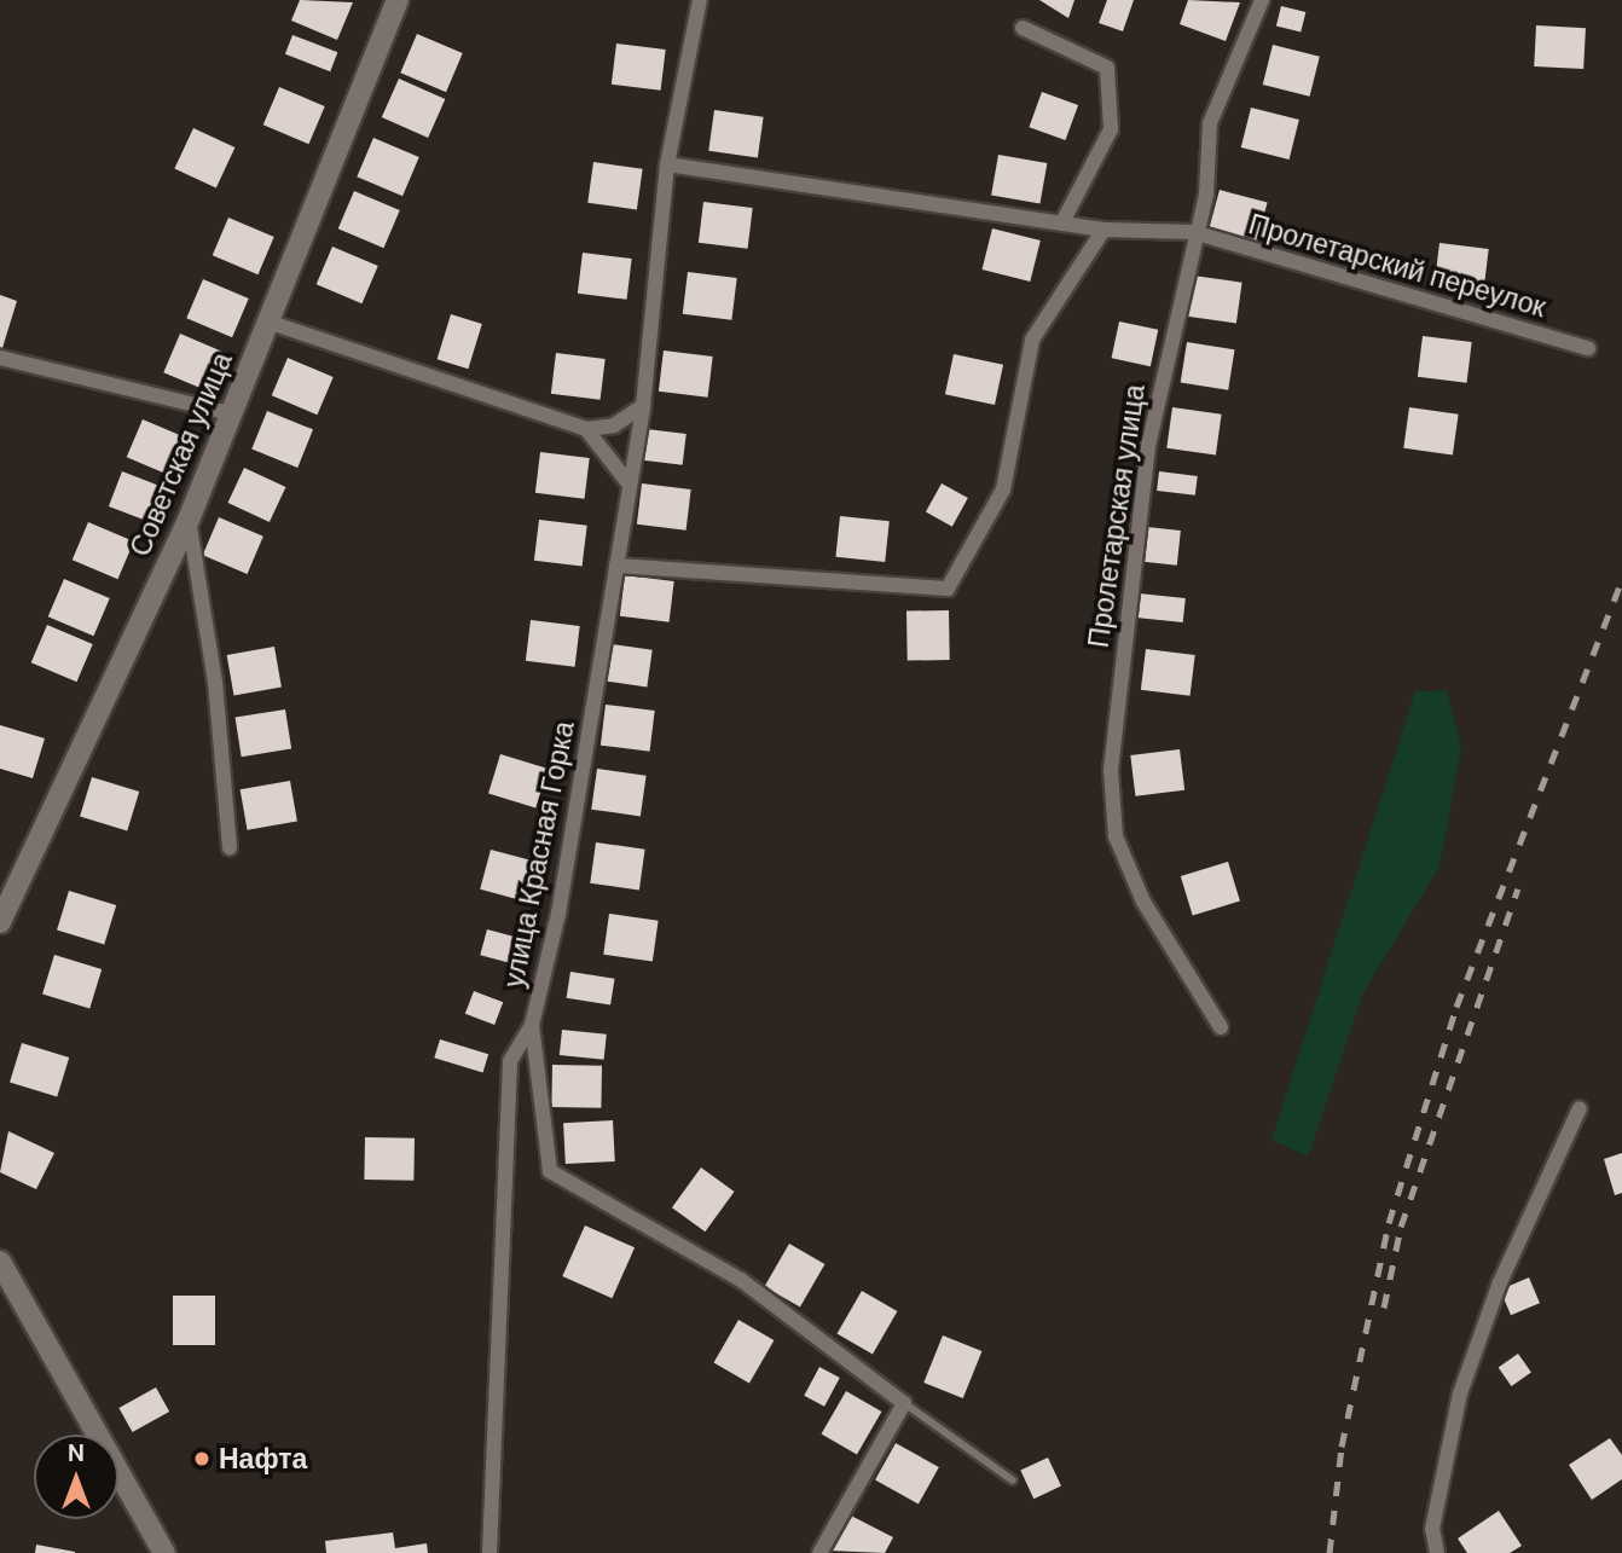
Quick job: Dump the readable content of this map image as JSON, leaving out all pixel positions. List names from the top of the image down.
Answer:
{
  "streets": {
    "main road": ["Советская улица"],
    "street": ["Пролетарский переулок", "Пролетарская улица", "улица Красная Горка"]
  },
  "crossings": [
    ["Пролетарский переулок", "Пролетарская улица"],
    ["Пролетарский переулок", "улица Красная Горка"]
  ],
  "places": ["Нафта"],
  "north": "top"
}
